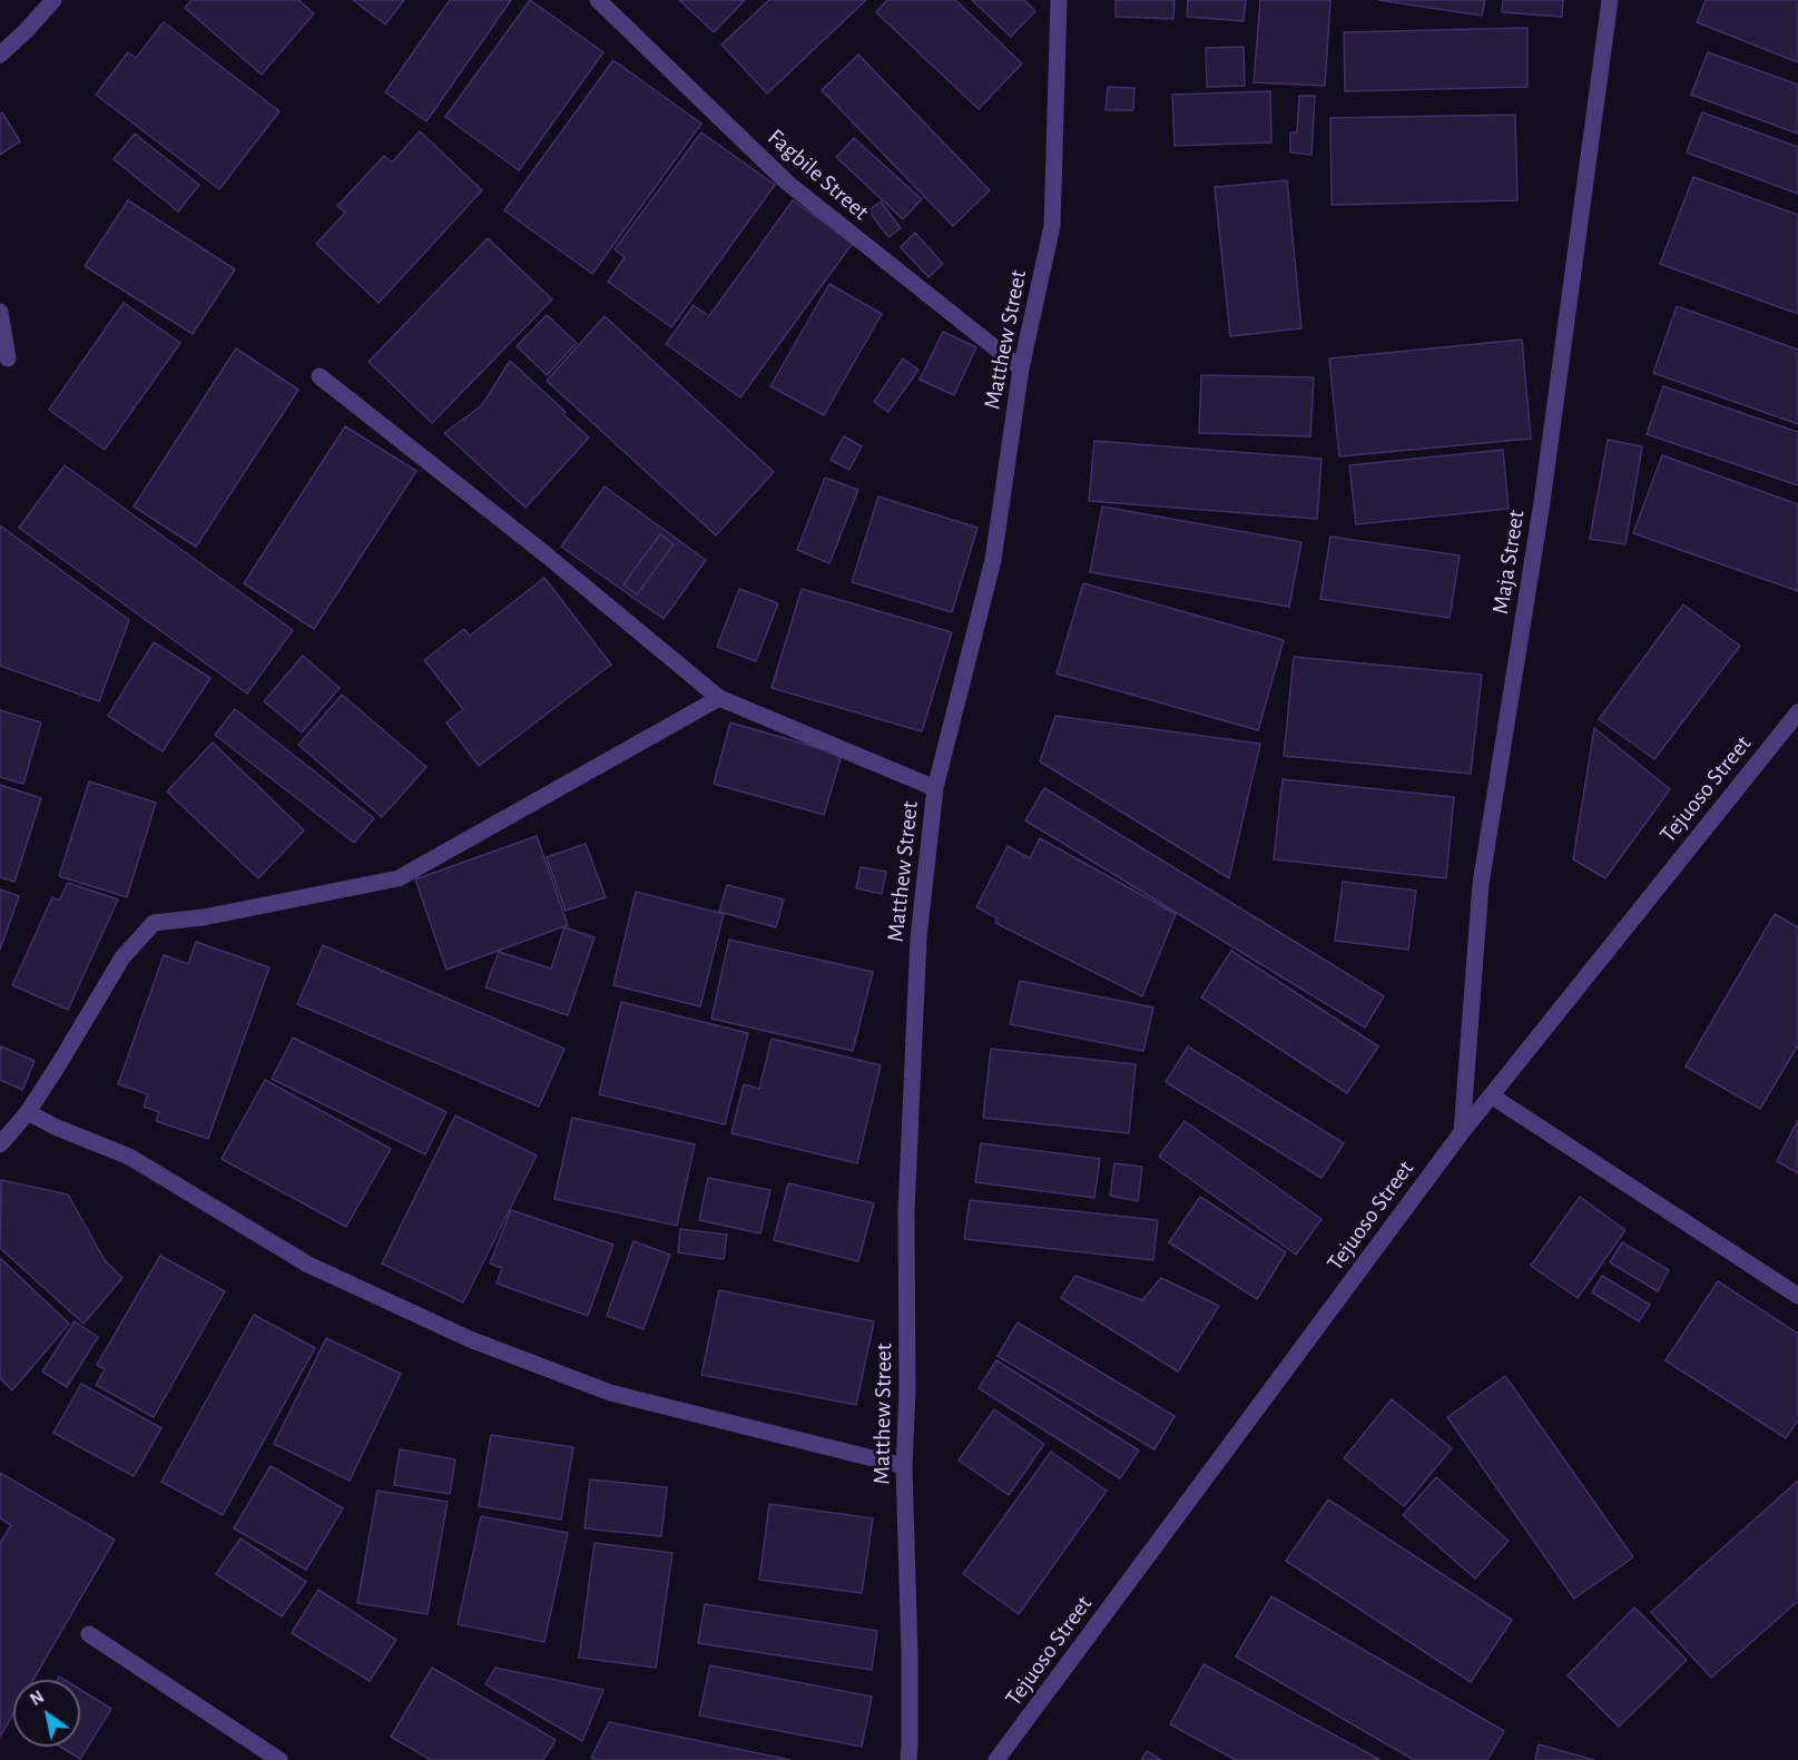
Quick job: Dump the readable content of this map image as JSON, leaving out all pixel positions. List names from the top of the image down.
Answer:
{
  "streets": {
    "street": [
      "Fagbile Street",
      "Matthew Street",
      "Maja Street",
      "Tejuoso Street"
    ]
  },
  "crossings": [
    ["Fagbile Street", "Matthew Street"],
    ["Maja Street", "Tejuoso Street"]
  ],
  "north": "top left"
}
